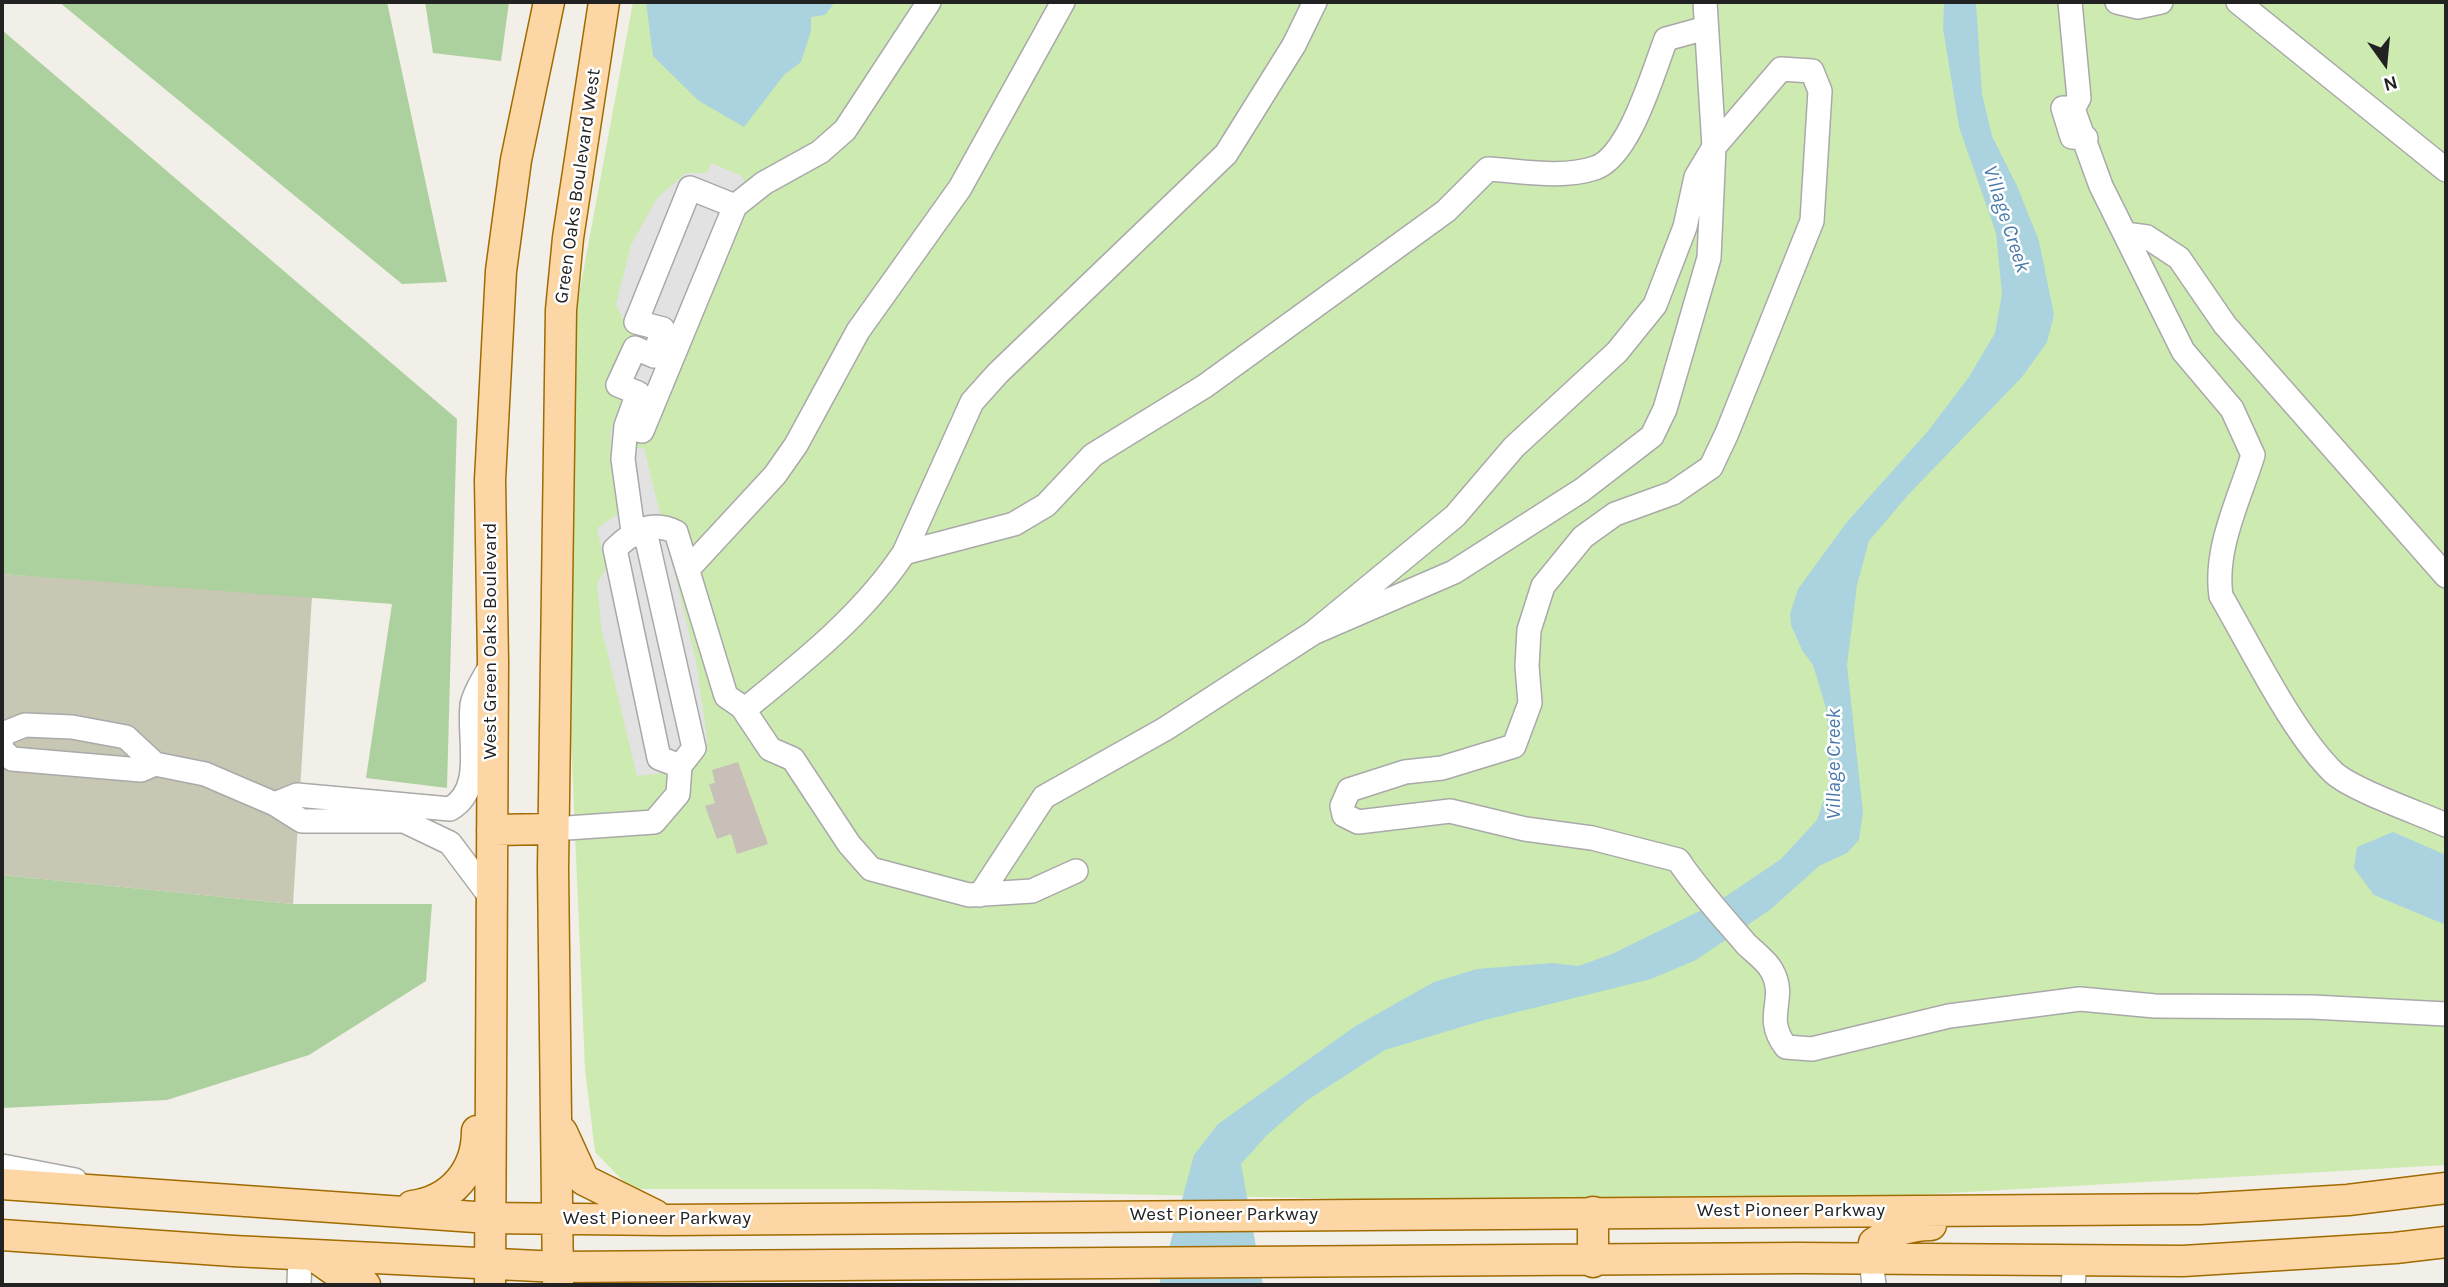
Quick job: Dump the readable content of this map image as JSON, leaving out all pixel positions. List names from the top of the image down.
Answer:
{
  "streets": {
    "main road": ["Green Oaks Boulevard West", "West Green Oaks Boulevard", "West Pioneer Parkway"]
  },
  "crossings": [
    ["West Green Oaks Boulevard", "West Pioneer Parkway"]
  ],
  "water": ["Village Creek"],
  "north": "bottom"
}
